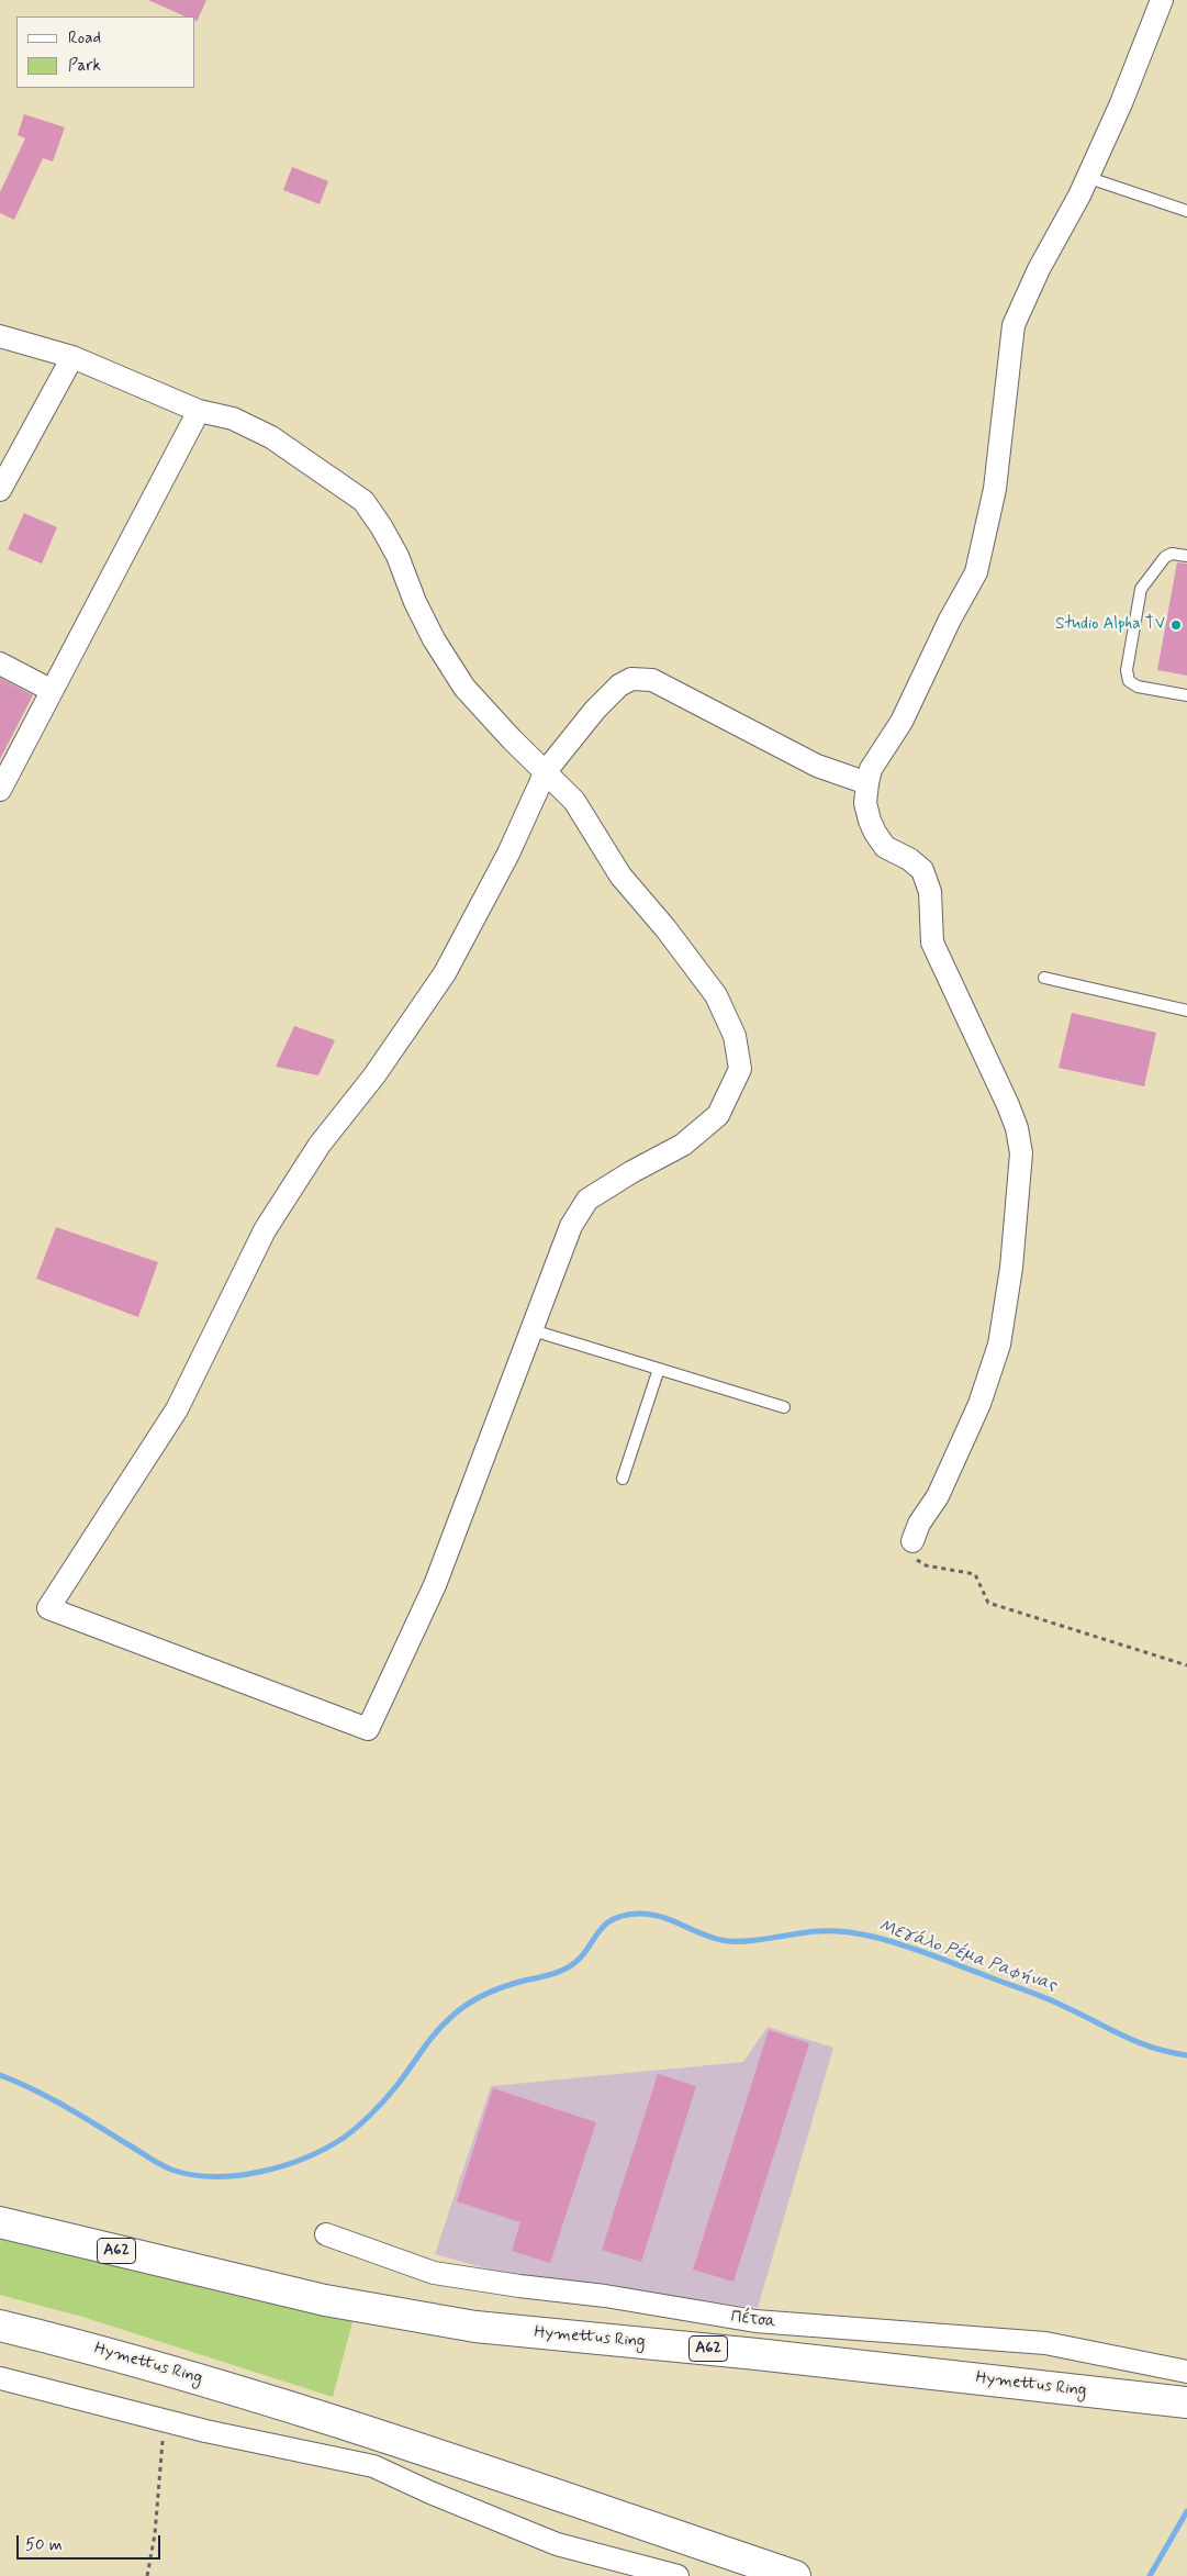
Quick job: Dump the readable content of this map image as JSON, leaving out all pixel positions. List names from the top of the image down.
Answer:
{
  "streets": {
    "highway": ["Α62", "Hymettus Ring"],
    "street": ["Πέτσα"]
  },
  "water": ["Μεγάλο Ρέμα Ραφήνας"],
  "places": ["Studio Alpha TV"],
  "legend": ["Road", "Park"],
  "scale_bar": "50 m"
}
